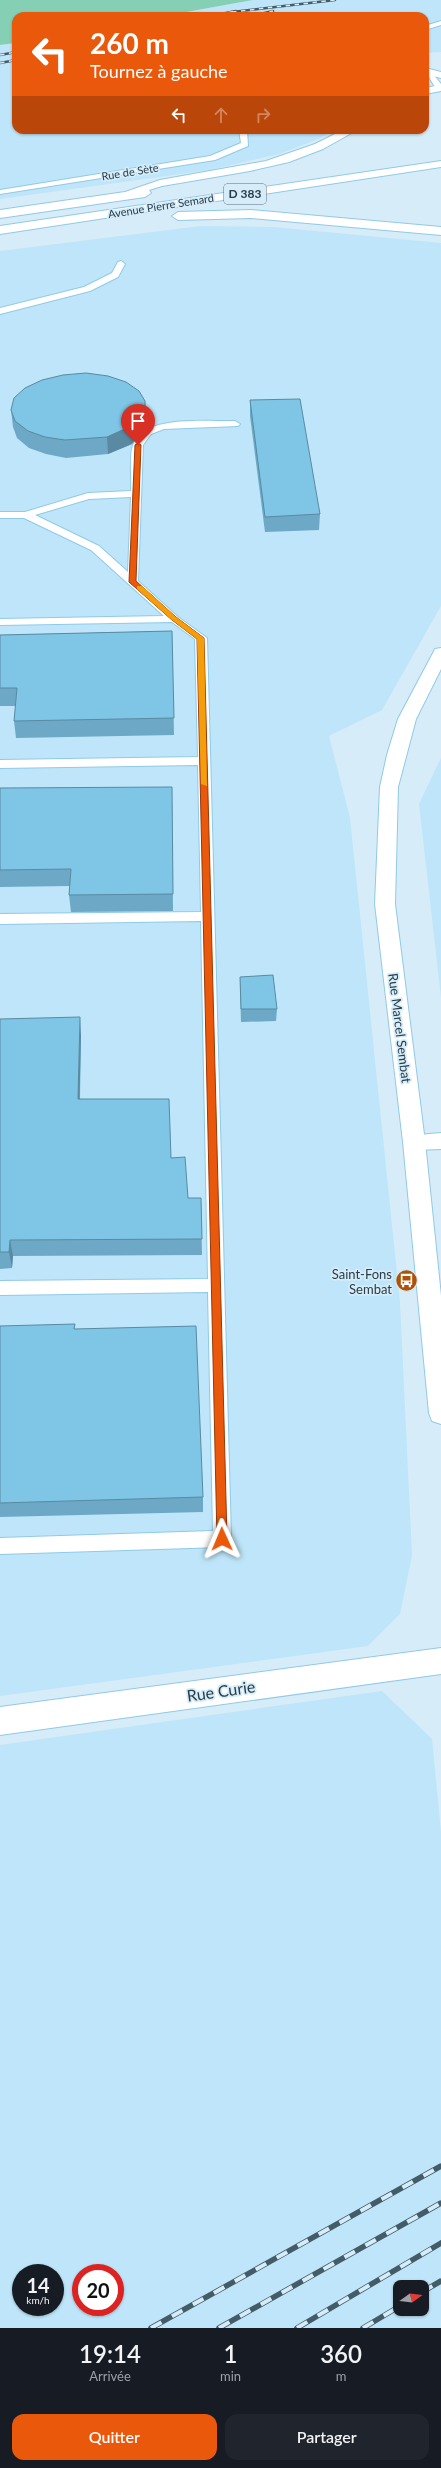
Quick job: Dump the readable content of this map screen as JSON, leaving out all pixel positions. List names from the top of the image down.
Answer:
{
  "streets": {
    "main road": [
      "D 383",
      "Avenue Pierre Semard",
      "Rue Marcel Sembat",
      "Rue Curie"
    ],
    "lane": ["Rue de Sète"]
  },
  "places": {
    "bus stop": ["Saint-Fons Sembat"]
  },
  "north": "right",
  "page": {
    "turn": ["260 m", "Tournez à gauche"],
    "speed": "14 km/h",
    "limit": "20",
    "eta": [
      "19:14",
      "Arrivée",
      "1",
      "min",
      "360",
      "m"
    ],
    "buttons": ["Quitter", "Partager"]
  }
}
